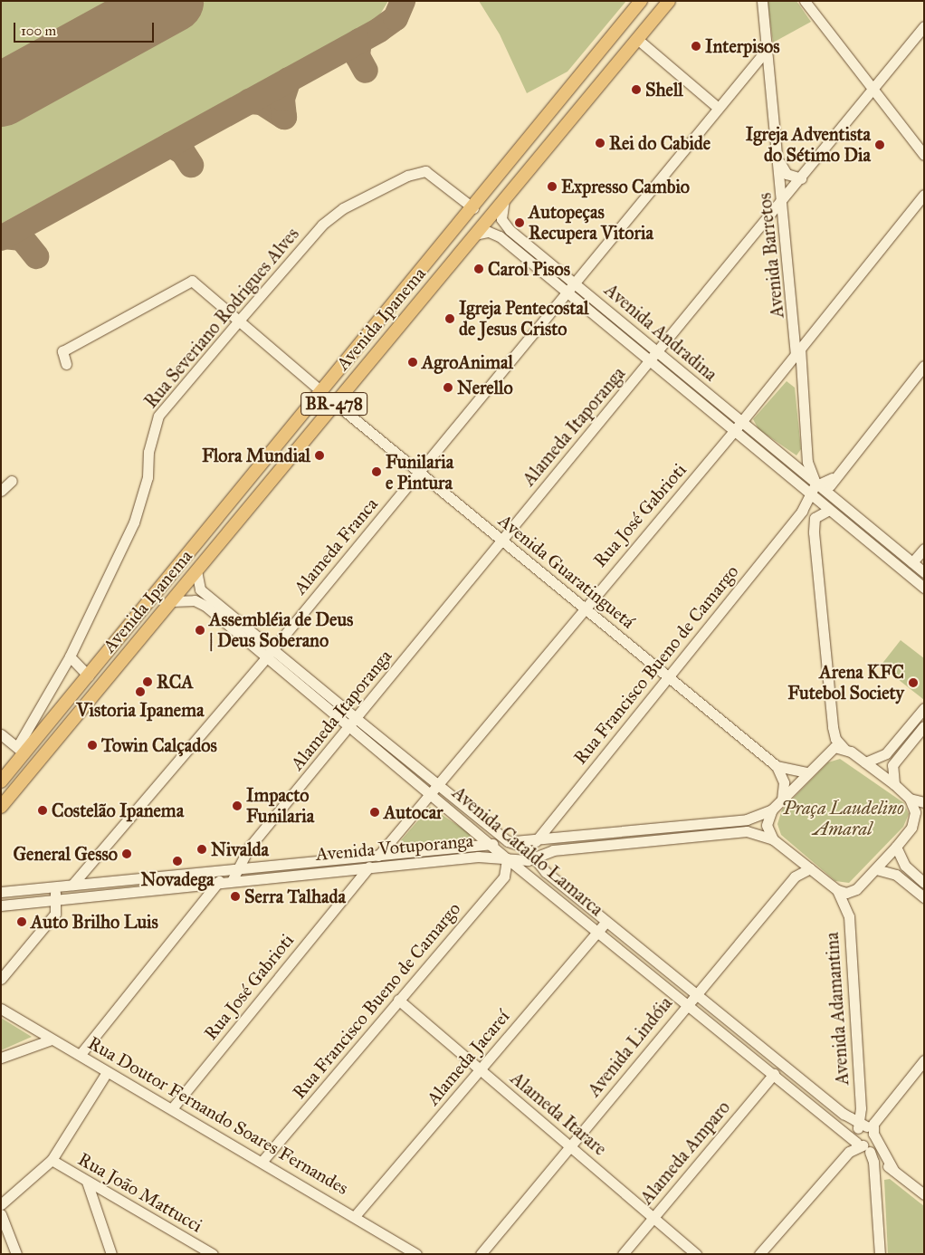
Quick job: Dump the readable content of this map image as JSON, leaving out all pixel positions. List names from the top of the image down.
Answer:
{
  "streets": {
    "main road": ["Avenida Ipanema", "BR-478"],
    "street": [
      "Avenida Barretos",
      "Rua Severiano Rodrigues Alves",
      "Avenida Andradina",
      "Alameda Itaporanga",
      "Rua José Gabrioti",
      "Alameda Franca",
      "Avenida Guaratinguetá",
      "Rua Francisco Bueno de Camargo",
      "Avenida Votuporanga",
      "Avenida Cataldo Lamarca",
      "Avenida Adamantina",
      "Avenida Lindóia",
      "Alameda Jacareí",
      "Alameda Itarare",
      "Rua Doutor Fernando Soares Fernandes",
      "Alameda Amparo",
      "Rua João Mattucci"
    ]
  },
  "crossings": [
    ["Avenida Barretos", "Avenida Andradina"],
    ["Avenida Barretos", "Alameda Itaporanga"],
    ["Avenida Barretos", "Rua José Gabrioti"],
    ["Avenida Barretos", "Alameda Franca"],
    ["Rua Severiano Rodrigues Alves", "Avenida Ipanema"],
    ["Avenida Ipanema", "Avenida Andradina"],
    ["Avenida Ipanema", "Avenida Guaratinguetá"],
    ["Avenida Ipanema", "Avenida Cataldo Lamarca"],
    ["Avenida Andradina", "Alameda Itaporanga"],
    ["Avenida Andradina", "Rua José Gabrioti"],
    ["Avenida Andradina", "Alameda Franca"],
    ["Avenida Andradina", "Rua Francisco Bueno de Camargo"],
    ["Alameda Itaporanga", "Avenida Guaratinguetá"],
    ["Alameda Itaporanga", "Avenida Votuporanga"],
    ["Alameda Itaporanga", "Avenida Cataldo Lamarca"],
    ["Rua José Gabrioti", "Avenida Guaratinguetá"],
    ["Rua José Gabrioti", "Avenida Votuporanga"],
    ["Rua José Gabrioti", "Avenida Cataldo Lamarca"],
    ["Rua José Gabrioti", "Rua Doutor Fernando Soares Fernandes"],
    ["Alameda Franca", "Avenida Guaratinguetá"],
    ["Alameda Franca", "Avenida Votuporanga"],
    ["Alameda Franca", "Avenida Cataldo Lamarca"],
    ["Avenida Guaratinguetá", "Rua Francisco Bueno de Camargo"],
    ["Avenida Guaratinguetá", "Avenida Votuporanga"],
    ["Avenida Guaratinguetá", "Avenida Adamantina"],
    ["Avenida Guaratinguetá", "Avenida Lindóia"],
    ["Rua Francisco Bueno de Camargo", "Avenida Votuporanga"],
    ["Rua Francisco Bueno de Camargo", "Avenida Cataldo Lamarca"],
    ["Rua Francisco Bueno de Camargo", "Alameda Itarare"],
    ["Rua Francisco Bueno de Camargo", "Rua Doutor Fernando Soares Fernandes"],
    ["Avenida Votuporanga", "Avenida Cataldo Lamarca"],
    ["Avenida Votuporanga", "Avenida Adamantina"],
    ["Avenida Votuporanga", "Avenida Lindóia"],
    ["Avenida Cataldo Lamarca", "Avenida Adamantina"],
    ["Avenida Cataldo Lamarca", "Avenida Lindóia"],
    ["Avenida Cataldo Lamarca", "Alameda Jacareí"],
    ["Avenida Cataldo Lamarca", "Alameda Amparo"],
    ["Avenida Adamantina", "Avenida Lindóia"],
    ["Avenida Lindóia", "Alameda Itarare"],
    ["Alameda Jacareí", "Alameda Itarare"],
    ["Alameda Jacareí", "Rua Doutor Fernando Soares Fernandes"],
    ["Alameda Itarare", "Alameda Amparo"]
  ],
  "parks": ["Praça Laudelino Amaral"],
  "places": [
    "Interpisos",
    "Shell",
    "Rei do Cabide",
    "Igreja Adventista do Sétimo Dia",
    "Expresso Cambio",
    "Autopeças Recupera Vitoria",
    "Carol Pisos",
    "Igreja Pentecostal de Jesus Cristo",
    "AgroAnimal",
    "Nerello",
    "Flora Mundial",
    "Funilaria e Pintura",
    "Assembléia de Deus | Deus Soberano",
    "RCA",
    "Arena KFC Futebol Society",
    "Vistoria Ipanema",
    "Towin Calçados",
    "Impacto Funilaria",
    "Costelão Ipanema",
    "Autocar",
    "Nivalda",
    "General Gesso",
    "Novadega",
    "Serra Talhada",
    "Auto Brilho Luis"
  ],
  "scale_bar": "100 m"
}
